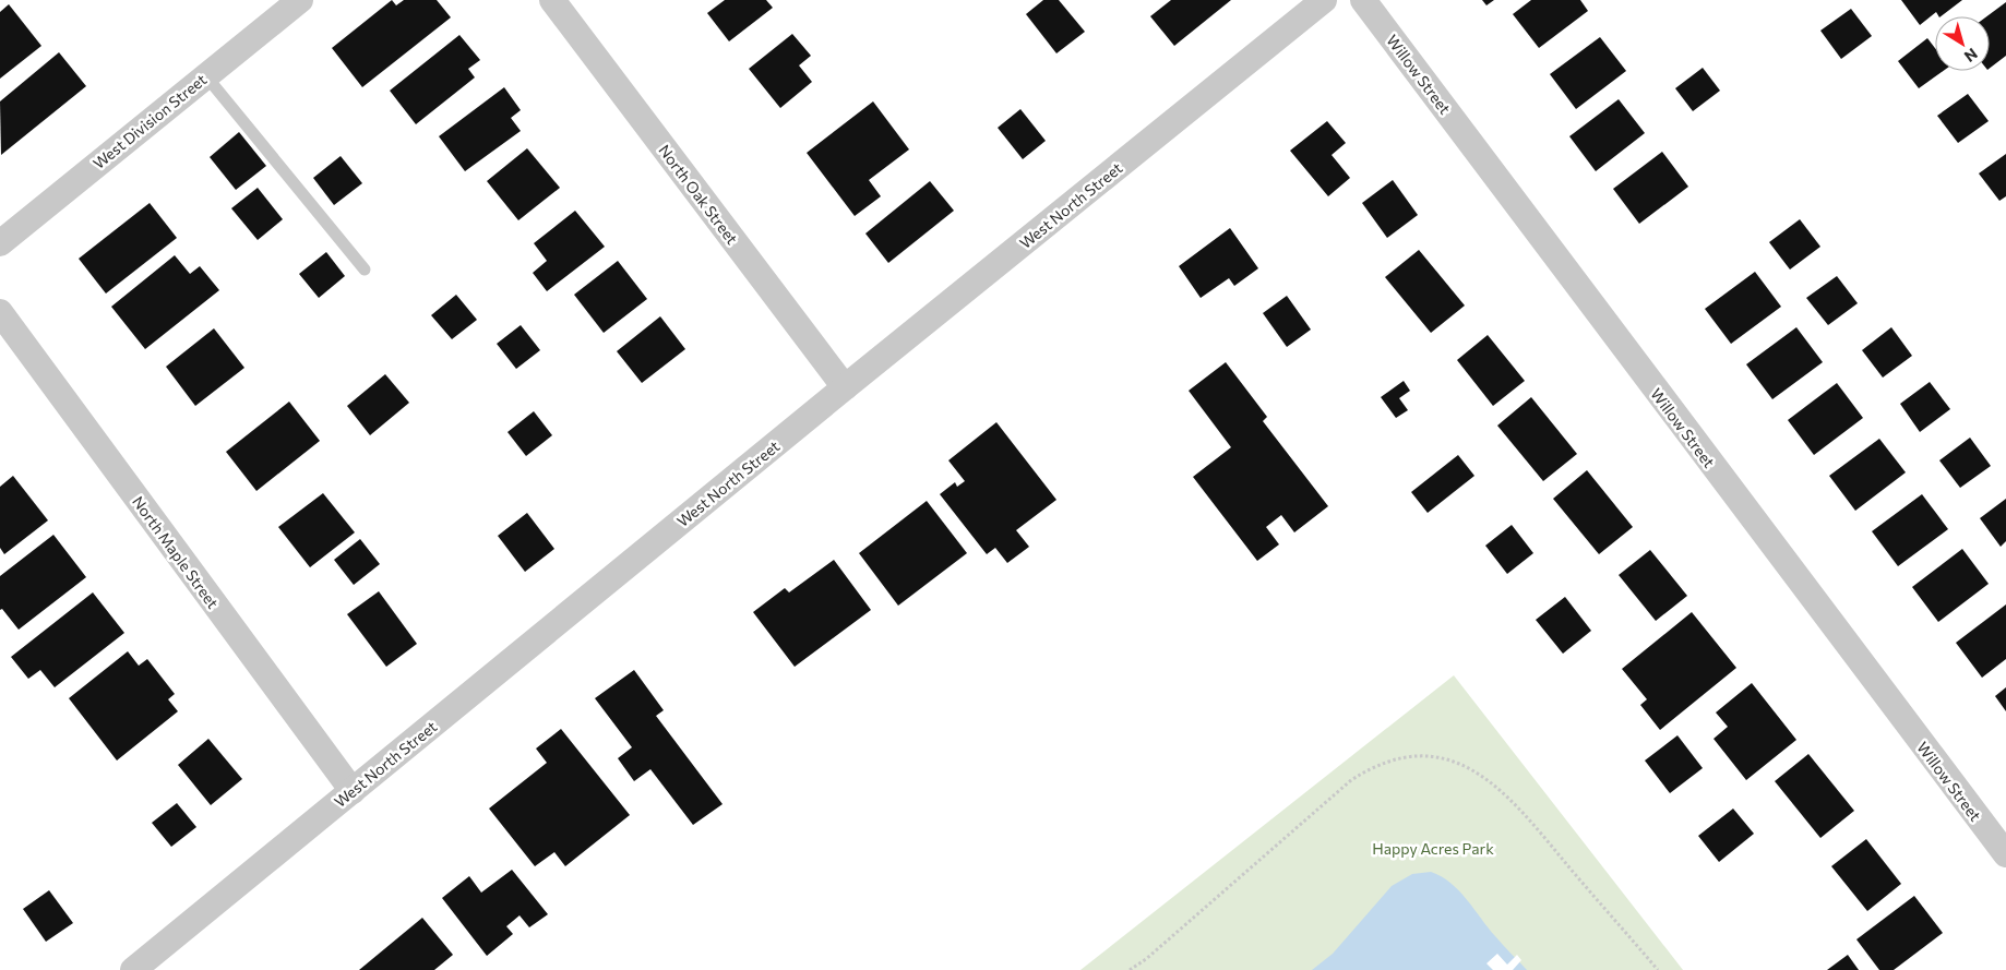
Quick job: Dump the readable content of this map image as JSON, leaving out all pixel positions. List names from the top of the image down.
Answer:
{
  "streets": {
    "street": [
      "Willow Street",
      "West Division Street",
      "North Oak Street",
      "West North Street",
      "North Maple Street"
    ]
  },
  "crossings": [
    ["North Oak Street", "West North Street"],
    ["West North Street", "North Maple Street"]
  ],
  "parks": ["Happy Acres Park"],
  "north": "bottom right"
}
